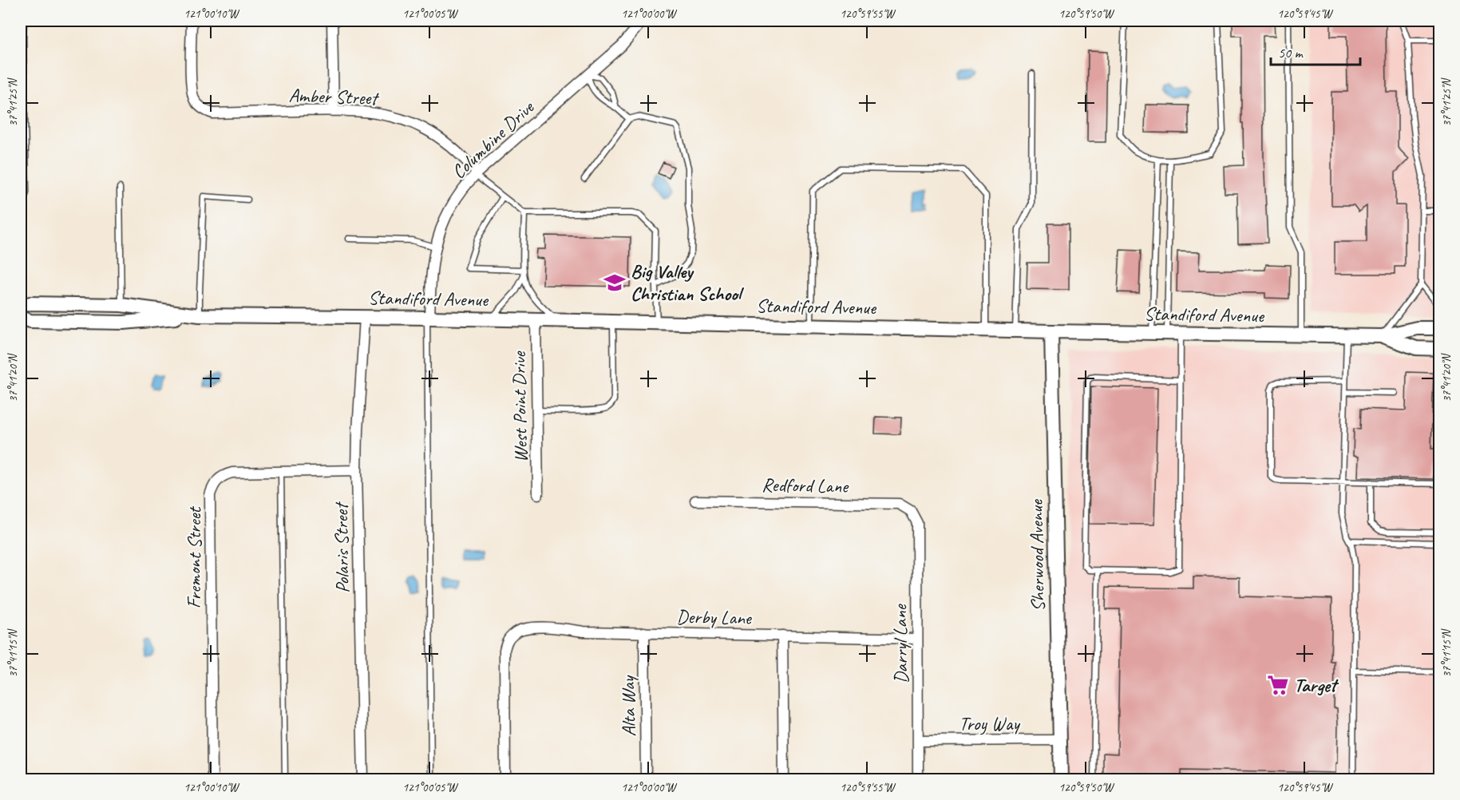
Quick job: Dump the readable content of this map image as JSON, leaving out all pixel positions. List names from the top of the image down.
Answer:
{
  "streets": {
    "main road": ["Standiford Avenue", "Sherwood Avenue"],
    "street": [
      "Amber Street",
      "Columbine Drive",
      "West Point Drive",
      "Redford Lane",
      "Polaris Street",
      "Fremont Street",
      "Derby Lane",
      "Darryl Lane",
      "Alta Way",
      "Troy Way"
    ]
  },
  "crossings": [
    ["Amber Street", "Columbine Drive"],
    ["Columbine Drive", "Standiford Avenue"],
    ["Standiford Avenue", "West Point Drive"],
    ["Standiford Avenue", "Polaris Street"],
    ["Standiford Avenue", "Sherwood Avenue"],
    ["Redford Lane", "Darryl Lane"],
    ["Polaris Street", "Fremont Street"],
    ["Sherwood Avenue", "Troy Way"],
    ["Derby Lane", "Darryl Lane"],
    ["Derby Lane", "Alta Way"],
    ["Darryl Lane", "Troy Way"]
  ],
  "places": {
    "school or university": ["Big Valley Christian School"],
    "supermarket": ["Target"]
  },
  "scale_bar": "50 m",
  "coordinates": [
    "121°00'10\"W",
    "121°00'05\"W",
    "121°00'00\"W",
    "120°59'55\"W",
    "120°59'50\"W",
    "120°59'45\"W",
    "37°41'25\"N",
    "37°41'20\"N",
    "37°41'15\"N"
  ]
}
